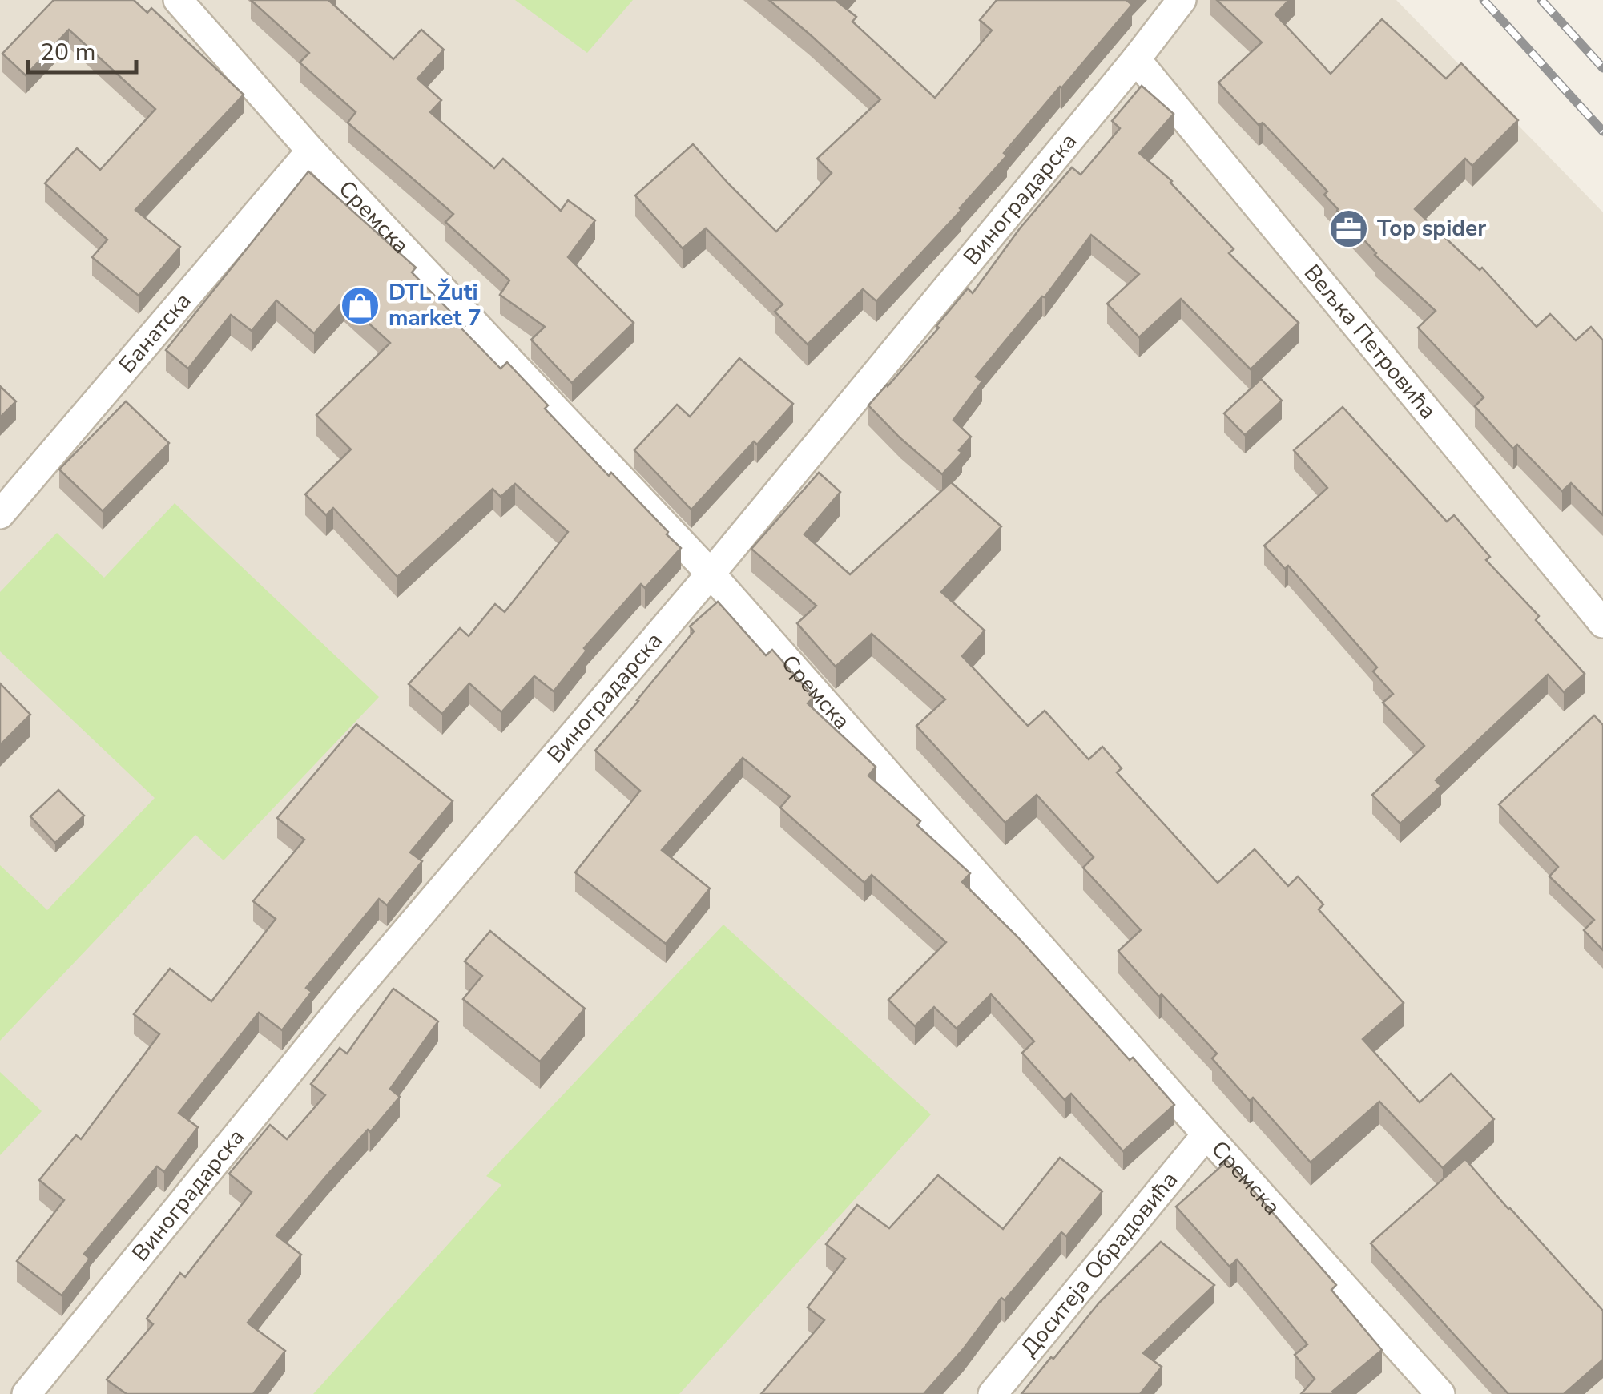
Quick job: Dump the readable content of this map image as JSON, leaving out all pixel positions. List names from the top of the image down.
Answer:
{
  "streets": {
    "street": [
      "Виноградарска",
      "Сремска",
      "Банатска",
      "Вељка Петровића",
      "Доситеја Обрадовића"
    ]
  },
  "crossings": [
    ["Виноградарска", "Сремска"],
    ["Виноградарска", "Вељка Петровића"],
    ["Сремска", "Банатска"],
    ["Сремска", "Доситеја Обрадовића"]
  ],
  "places": {
    "office": ["Top spider"],
    "shop": ["DTL Žuti market 7"]
  },
  "scale_bar": "20 m"
}
